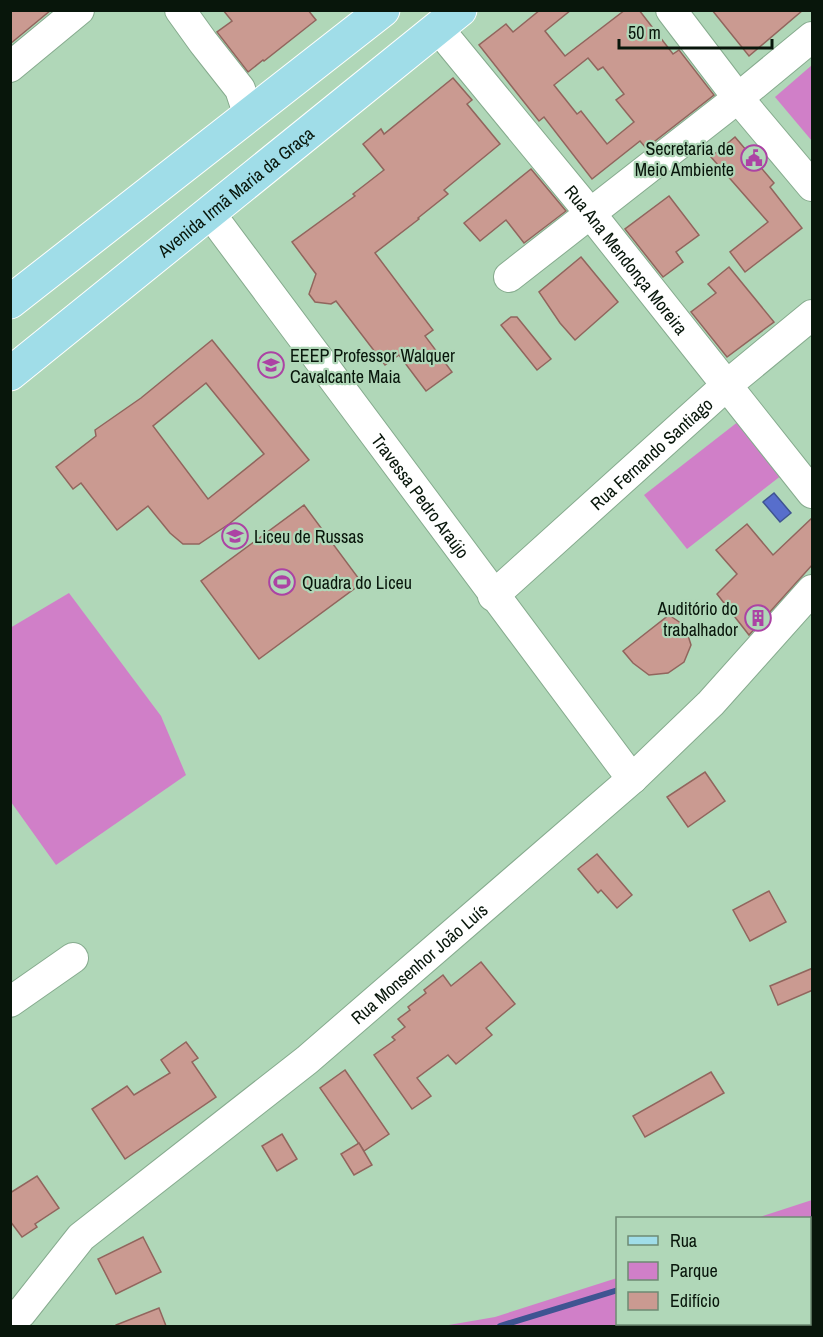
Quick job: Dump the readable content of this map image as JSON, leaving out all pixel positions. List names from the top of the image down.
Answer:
{
  "streets": {
    "main road": ["Avenida Irmã Maria da Graça"],
    "street": [
      "Rua Ana Mendonça Moreira",
      "Rua Fernando Santiago",
      "Travessa Pedro Araújo",
      "Rua Monsenhor João Luís"
    ]
  },
  "crossings": [
    ["Avenida Irmã Maria da Graça", "Rua Ana Mendonça Moreira"],
    ["Avenida Irmã Maria da Graça", "Travessa Pedro Araújo"],
    ["Rua Ana Mendonça Moreira", "Rua Fernando Santiago"],
    ["Rua Fernando Santiago", "Travessa Pedro Araújo"],
    ["Travessa Pedro Araújo", "Rua Monsenhor João Luís"]
  ],
  "places": {
    "public building": ["Secretaria de Meio Ambiente"],
    "school or university": ["EEEP Professor Walquer Cavalcante Maia", "Liceu de Russas"],
    "sports": ["Quadra do Liceu"],
    "building": ["Auditório do trabalhador"]
  },
  "legend": ["Rua", "Parque", "Edifício"],
  "scale_bar": "50 m"
}
